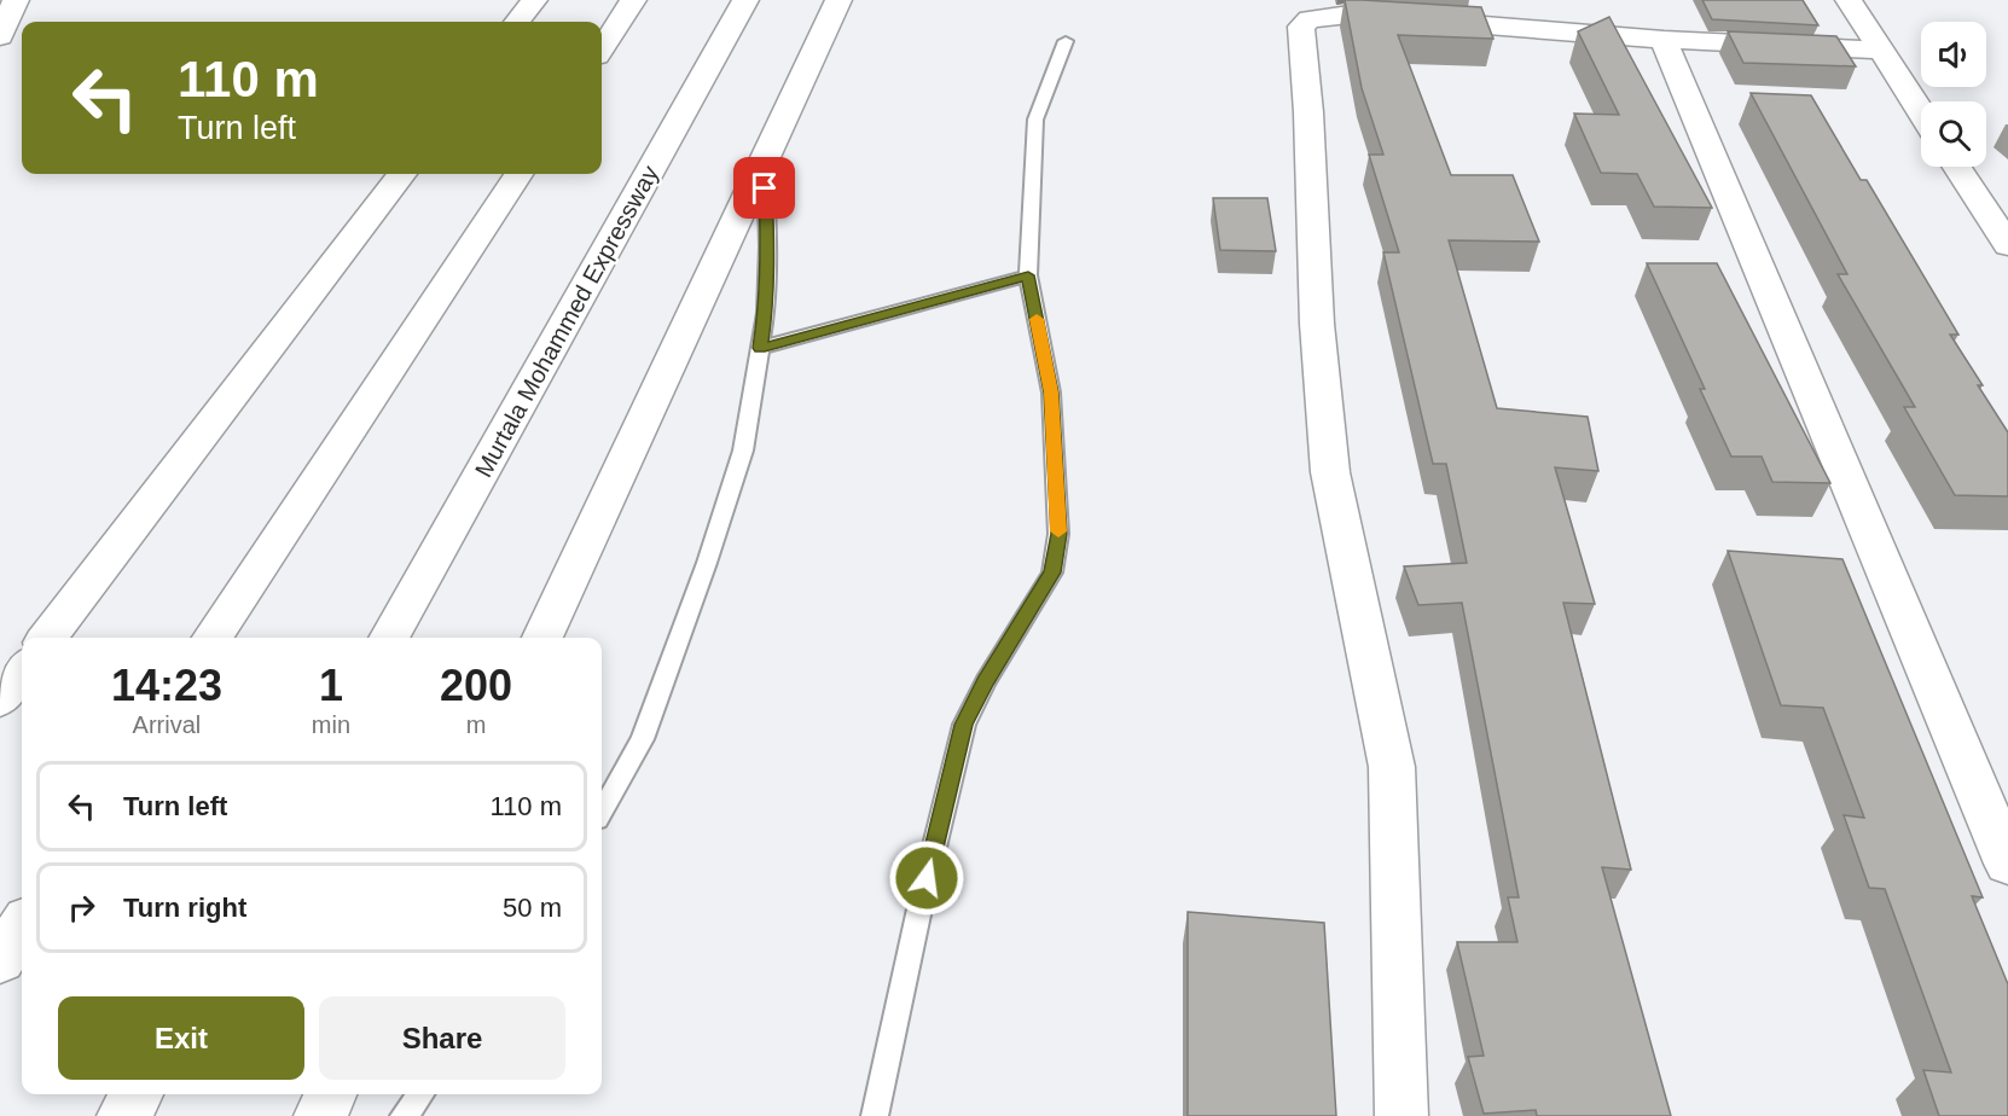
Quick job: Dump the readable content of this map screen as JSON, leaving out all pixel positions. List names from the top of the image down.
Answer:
{
  "streets": {
    "main road": ["Murtala Mohammed Expressway"]
  },
  "page": {
    "turn": ["110 m", "Turn left"],
    "eta": [
      "14:23",
      "Arrival",
      "1",
      "min",
      "200",
      "m"
    ],
    "list": [
      {
        "name": "Turn left",
        "value": "110 m"
      },
      {
        "name": "Turn right",
        "value": "50 m"
      }
    ],
    "buttons": ["Exit", "Share"]
  }
}
